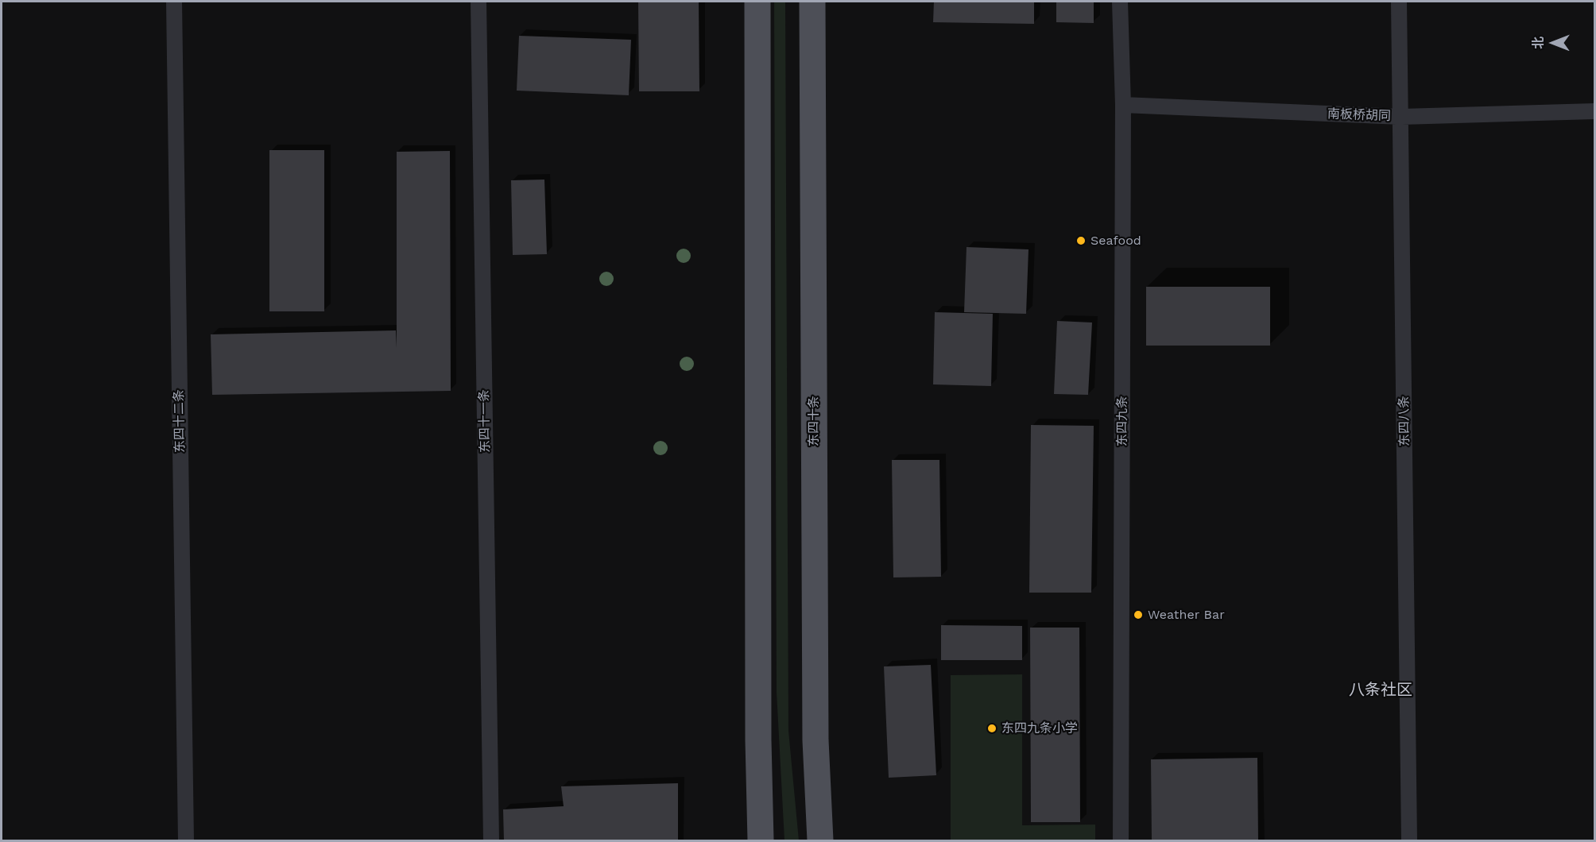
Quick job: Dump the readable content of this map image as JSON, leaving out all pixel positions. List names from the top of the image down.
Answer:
{
  "streets": {
    "main road": ["东四十条"],
    "lane": [
      "南板桥胡同",
      "东四十二条",
      "东四十一条",
      "东四九条",
      "东四八条"
    ]
  },
  "crossings": [
    ["南板桥胡同", "东四九条"],
    ["南板桥胡同", "东四八条"]
  ],
  "districts": ["八条社区"],
  "places": ["Seafood", "Weather Bar", "东四九条小学"],
  "north": "left"
}
